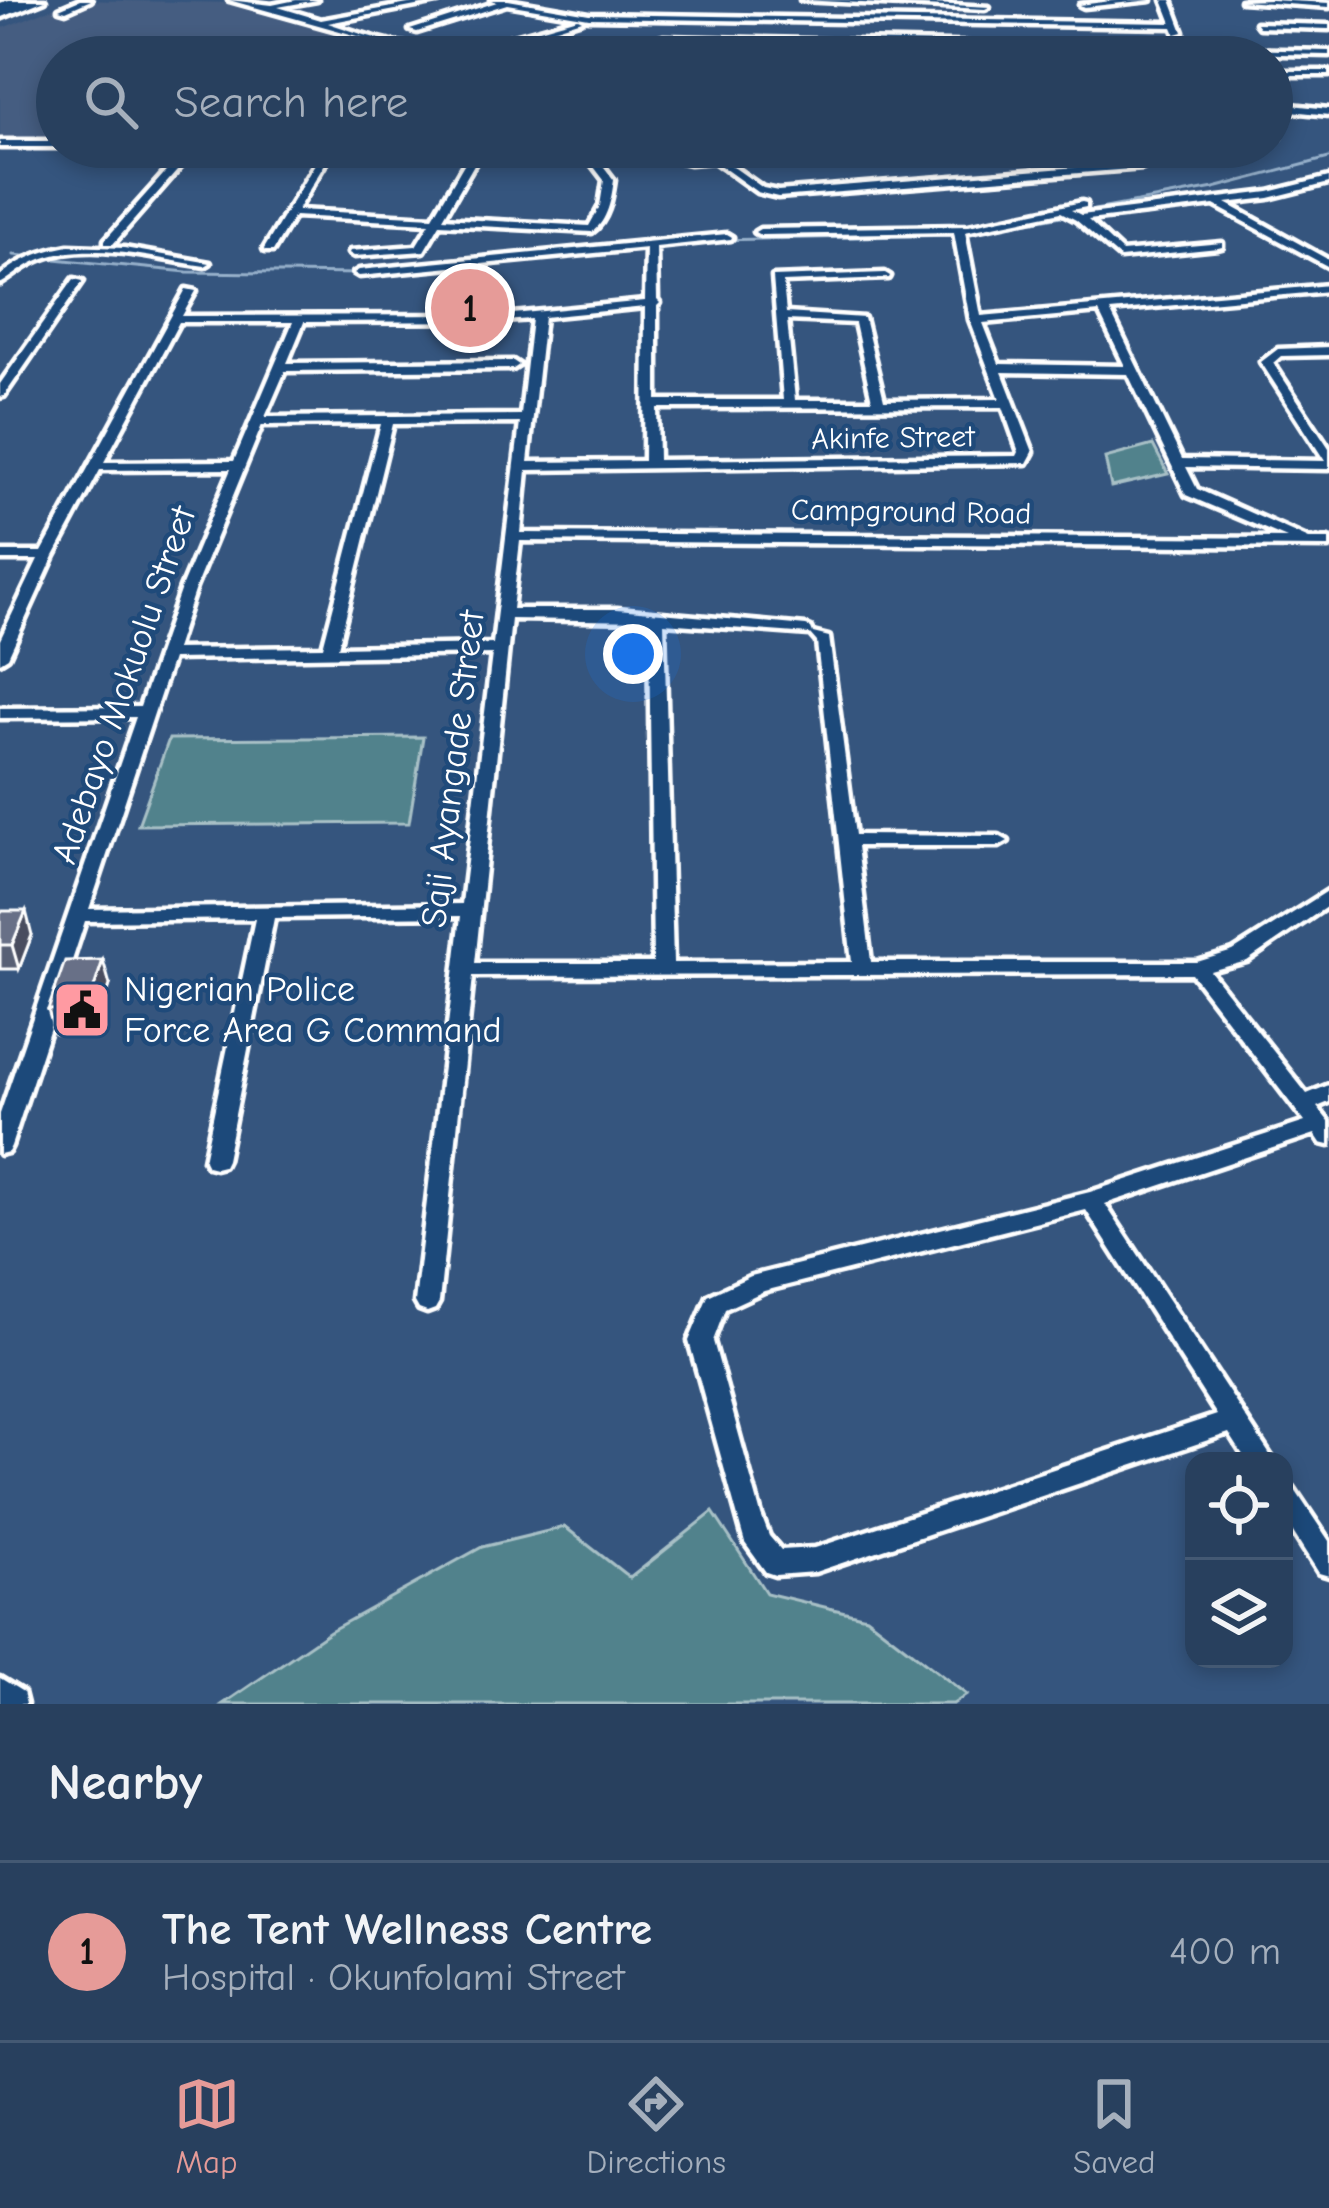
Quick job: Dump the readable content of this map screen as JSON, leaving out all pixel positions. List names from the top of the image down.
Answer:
{
  "streets": {
    "street": [
      "Akinfe Street",
      "Campground Road",
      "Adebayo Mokuolu Street",
      "Saji Ayangade Street"
    ]
  },
  "crossings": [
    ["Akinfe Street", "Saji Ayangade Street"],
    ["Campground Road", "Saji Ayangade Street"]
  ],
  "places": {
    "public building": ["Nigerian Police Force Area G Command"]
  },
  "page": {
    "search": "Search here",
    "pins": "1",
    "heading": "Nearby",
    "list": [
      {
        "mark": "1",
        "name": "The Tent Wellness Centre",
        "note": "Hospital · Okunfolami Street",
        "value": "400 m"
      }
    ],
    "nav": ["Map", "Directions", "Saved"]
  }
}
